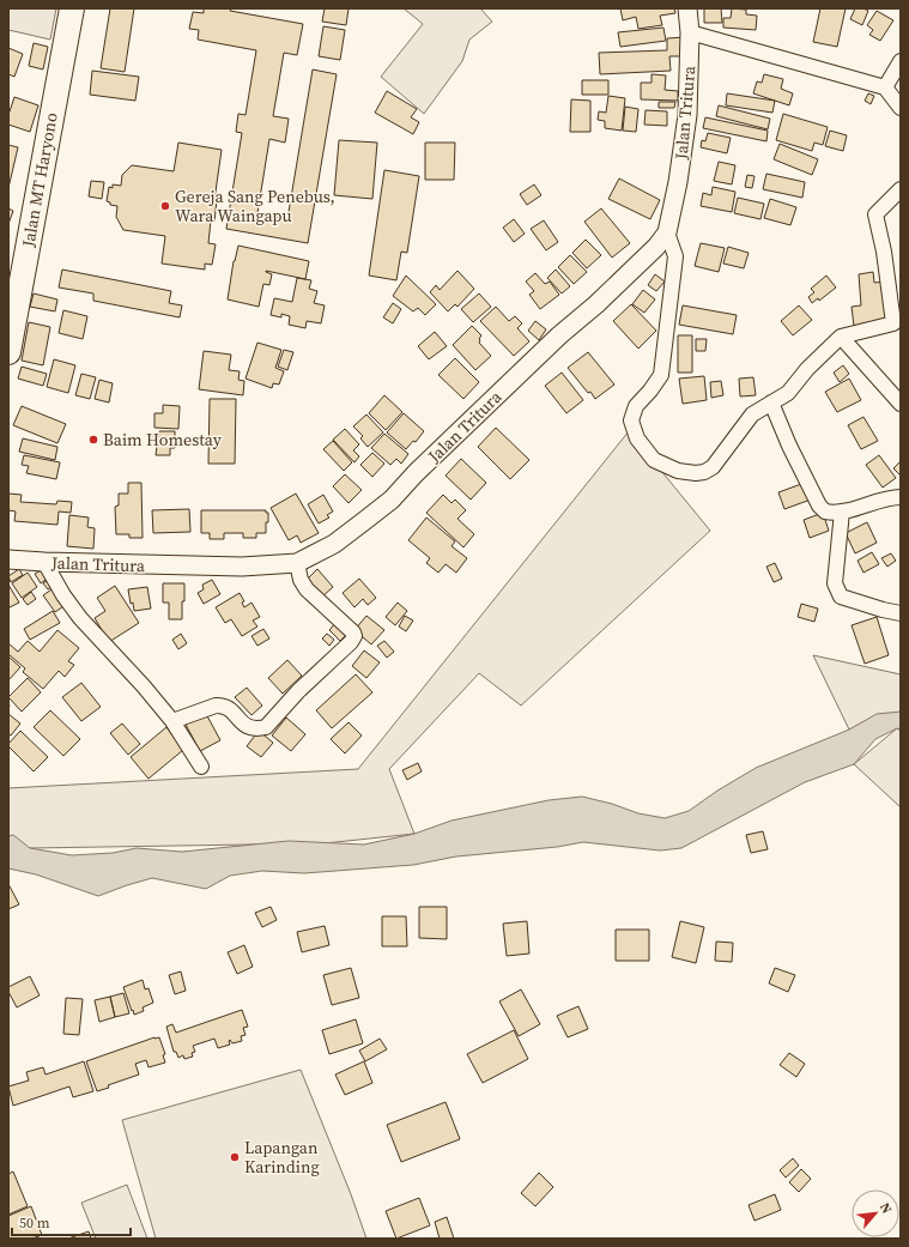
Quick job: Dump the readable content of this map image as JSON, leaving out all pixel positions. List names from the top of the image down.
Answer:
{
  "streets": {
    "highway": ["Jalan MT Haryono"],
    "street": ["Jalan Tritura"]
  },
  "places": ["Gereja Sang Penebus, Wara Waingapu", "Baim Homestay", "Lapangan Karinding"],
  "scale_bar": "50 m",
  "north": "top right"
}
